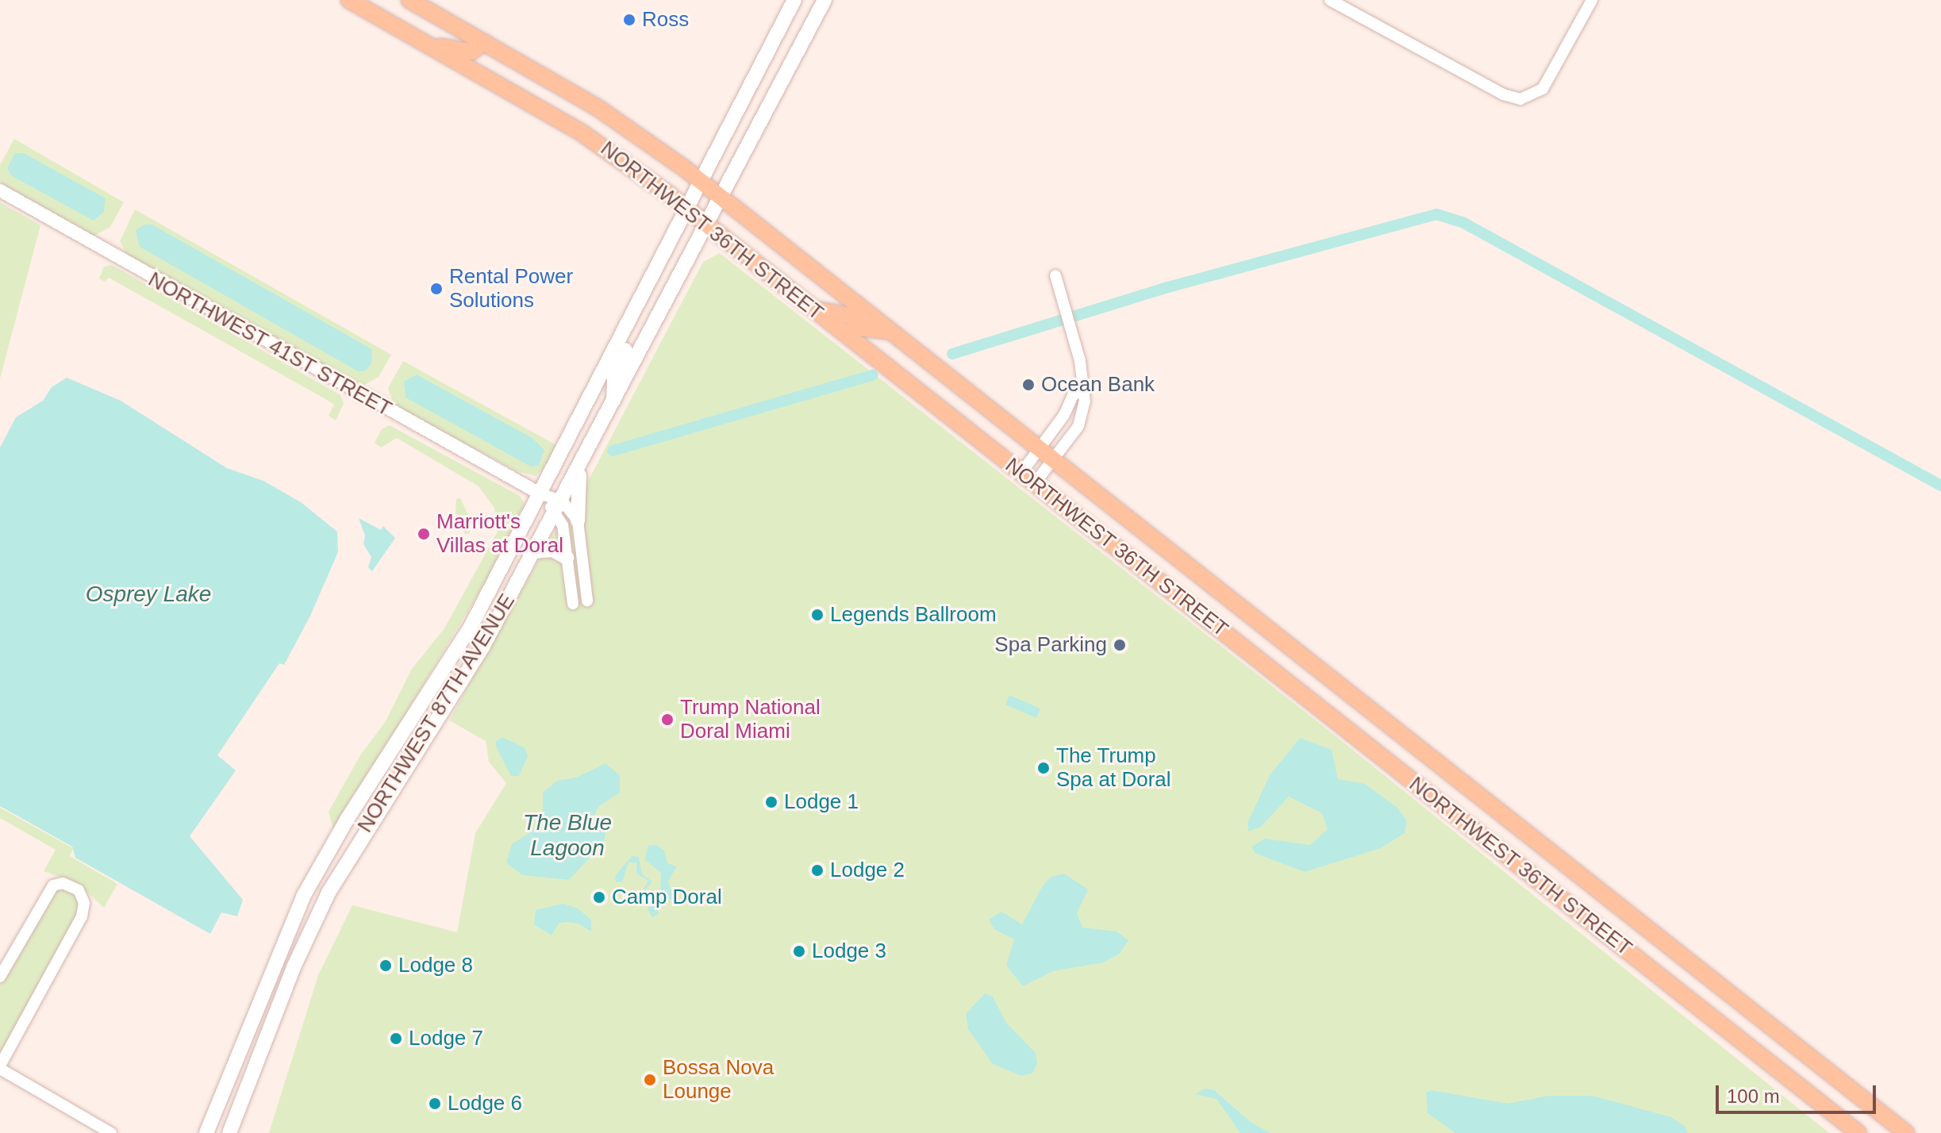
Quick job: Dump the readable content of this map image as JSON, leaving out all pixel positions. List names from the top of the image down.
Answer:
{
  "streets": {
    "main road": ["NORTHWEST 36TH STREET", "NORTHWEST 87TH AVENUE"],
    "street": ["NORTHWEST 41ST STREET"]
  },
  "crossings": [
    ["NORTHWEST 36TH STREET", "NORTHWEST 87TH AVENUE"],
    ["NORTHWEST 41ST STREET", "NORTHWEST 87TH AVENUE"]
  ],
  "water": ["Osprey Lake", "The Blue Lagoon"],
  "places": [
    "Ross",
    "Rental Power Solutions",
    "Ocean Bank",
    "Marriott's Villas at Doral",
    "Legends Ballroom",
    "Spa Parking",
    "Trump National Doral Miami",
    "The Trump Spa at Doral",
    "Lodge 1",
    "Lodge 2",
    "Camp Doral",
    "Lodge 3",
    "Lodge 8",
    "Lodge 7",
    "Bossa Nova Lounge",
    "Lodge 6"
  ],
  "scale_bar": "100 m"
}
